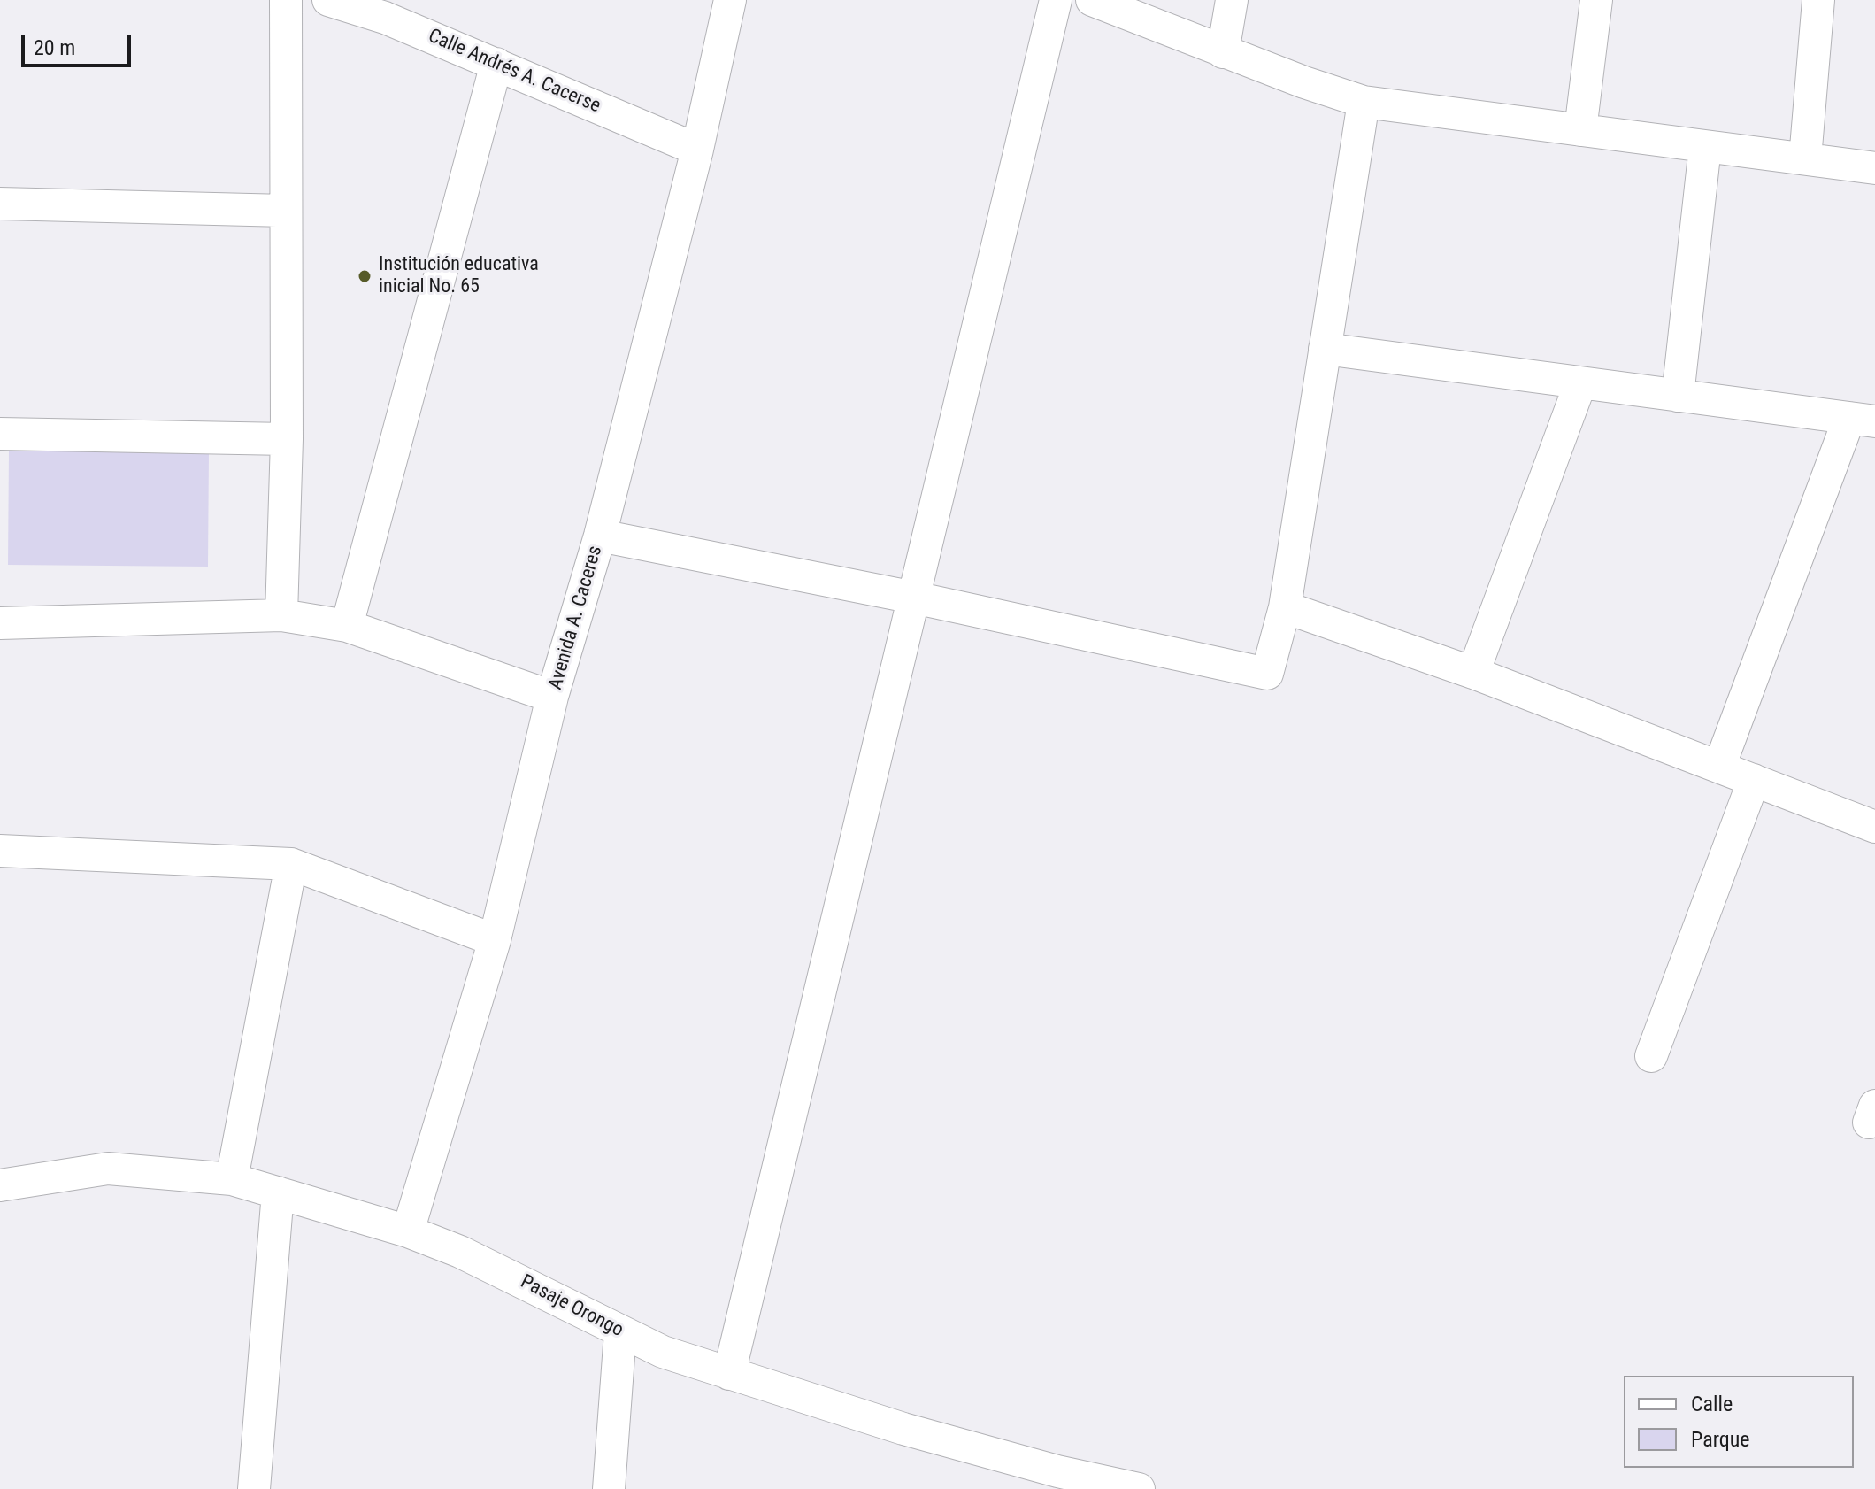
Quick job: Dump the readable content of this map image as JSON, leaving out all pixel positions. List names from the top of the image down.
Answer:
{
  "streets": {
    "street": ["Calle Andrés A. Cacerse", "Avenida A. Caceres", "Pasaje Orongo"]
  },
  "crossings": [
    ["Calle Andrés A. Cacerse", "Avenida A. Caceres"],
    ["Avenida A. Caceres", "Pasaje Orongo"]
  ],
  "places": ["Institución educativa inicial No. 65"],
  "legend": ["Calle", "Parque"],
  "scale_bar": "20 m"
}
